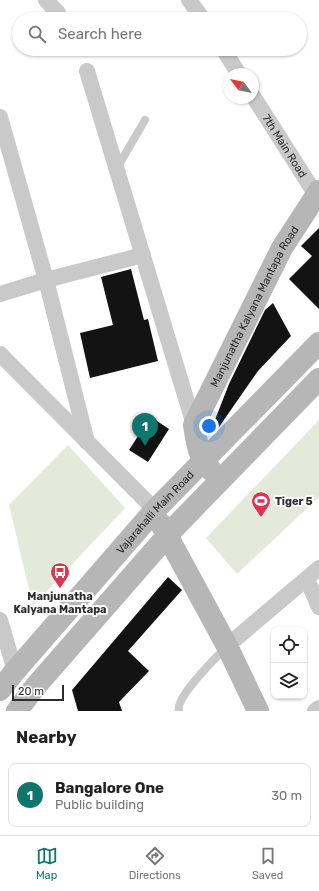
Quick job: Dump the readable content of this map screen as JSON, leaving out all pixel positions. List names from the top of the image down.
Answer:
{
  "streets": {
    "main road": ["Manjunatha Kalyana Mantapa Road", "Vajarahalli Main Road"],
    "street": ["7th Main Road"]
  },
  "crossings": [
    ["7th Main Road", "Manjunatha Kalyana Mantapa Road"]
  ],
  "places": {
    "sports": ["Tiger 5"],
    "bus stop": ["Manjunatha Kalyana Mantapa"]
  },
  "scale_bar": "20 m",
  "north": "top left",
  "page": {
    "search": "Search here",
    "pins": "1",
    "scale": "20 m",
    "heading": "Nearby",
    "list": [
      {
        "mark": "1",
        "name": "Bangalore One",
        "note": "Public building",
        "value": "30 m"
      }
    ],
    "nav": ["Map", "Directions", "Saved"]
  }
}
